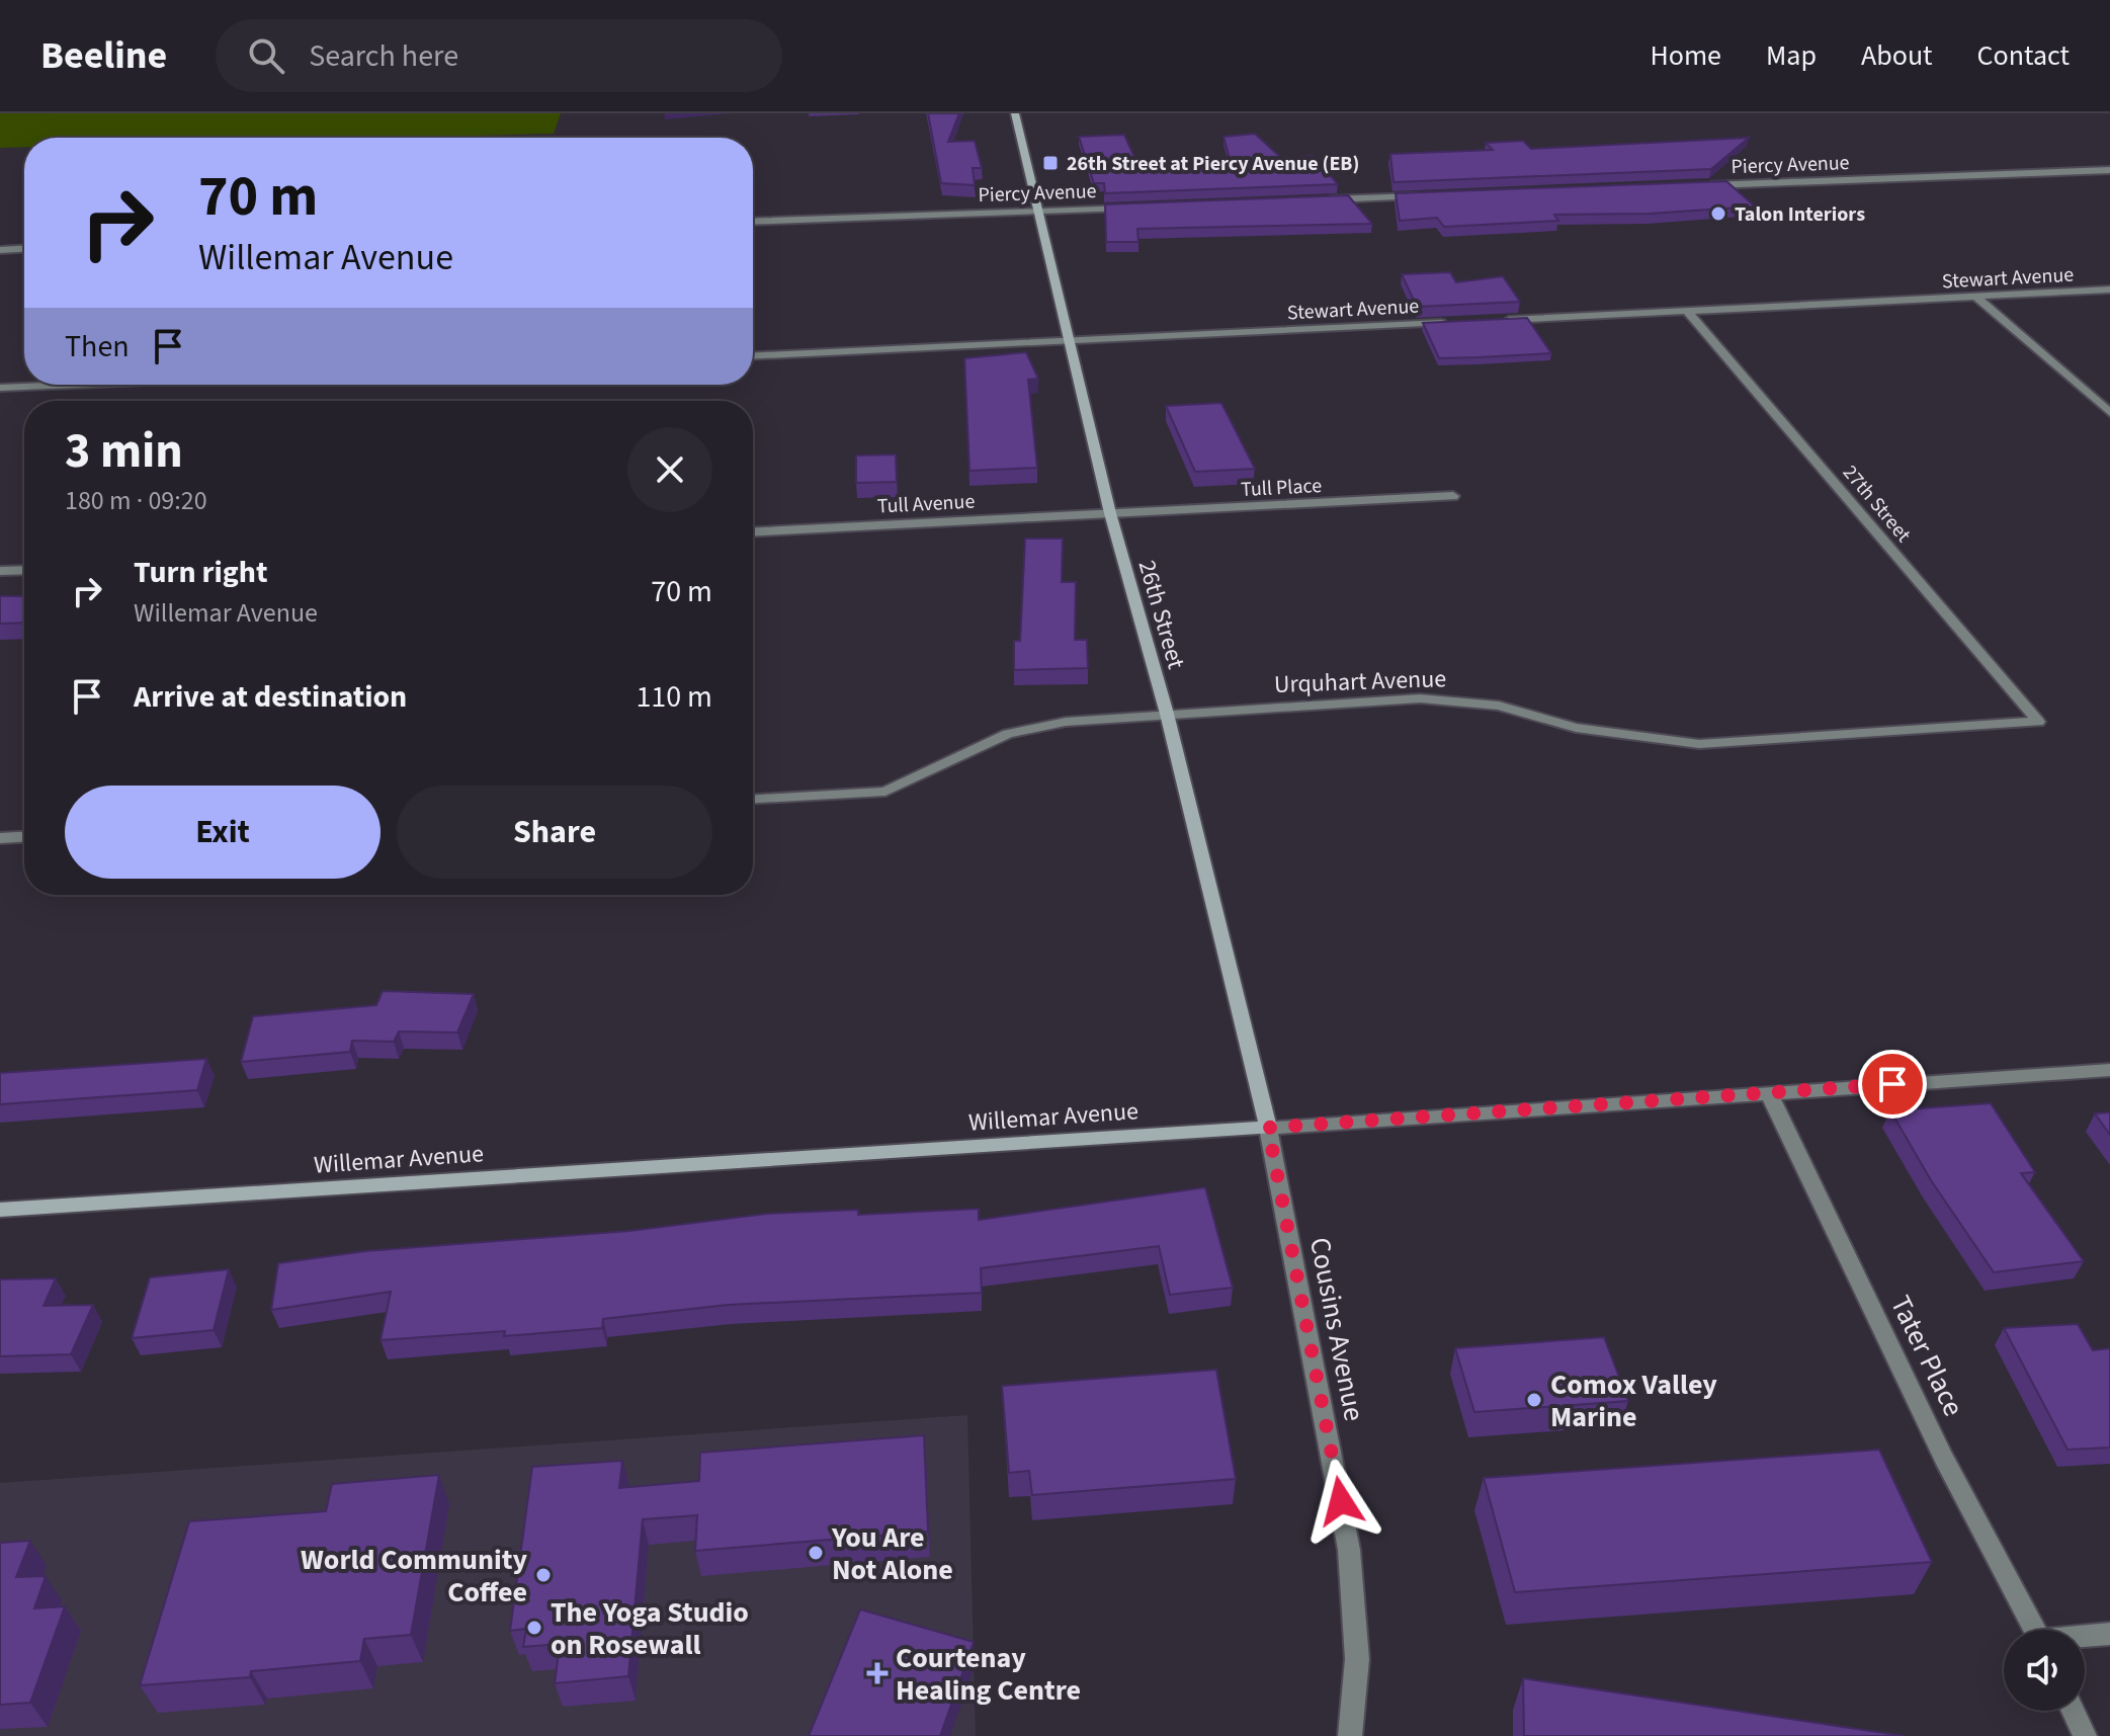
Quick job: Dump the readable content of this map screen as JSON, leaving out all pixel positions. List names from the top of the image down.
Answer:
{
  "streets": {
    "street": [
      "Piercy Avenue",
      "Stewart Avenue",
      "Tull Place",
      "Tull Avenue",
      "27th Street",
      "26th Street",
      "Urquhart Avenue",
      "Willemar Avenue",
      "Cousins Avenue",
      "Tater Place"
    ]
  },
  "crossings": [
    ["Piercy Avenue", "26th Street"],
    ["Stewart Avenue", "27th Street"],
    ["Stewart Avenue", "26th Street"],
    ["Tull Place", "Tull Avenue"],
    ["Tull Place", "26th Street"],
    ["Tull Avenue", "26th Street"],
    ["27th Street", "Urquhart Avenue"],
    ["26th Street", "Urquhart Avenue"],
    ["26th Street", "Willemar Avenue"],
    ["26th Street", "Cousins Avenue"],
    ["Willemar Avenue", "Cousins Avenue"],
    ["Willemar Avenue", "Tater Place"]
  ],
  "places": {
    "transit": ["26th Street at Piercy Avenue (EB)"],
    "other": [
      "Talon Interiors",
      "Comox Valley Marine",
      "You Are Not Alone",
      "World Community Coffee",
      "The Yoga Studio on Rosewall"
    ],
    "health": ["Courtenay Healing Centre"]
  },
  "page": {
    "header": "Beeline",
    "search": "Search here",
    "nav": [
      "Home",
      "Map",
      "About",
      "Contact"
    ],
    "turn": ["70 m", "Willemar Avenue"],
    "then": "Then",
    "heading": ["3 min", "180 m · 09:20"],
    "list": [
      {
        "name": "Turn right",
        "note": "Willemar Avenue",
        "value": "70 m"
      },
      {
        "name": "Arrive at destination",
        "value": "110 m"
      }
    ],
    "buttons": ["Exit", "Share"]
  }
}
